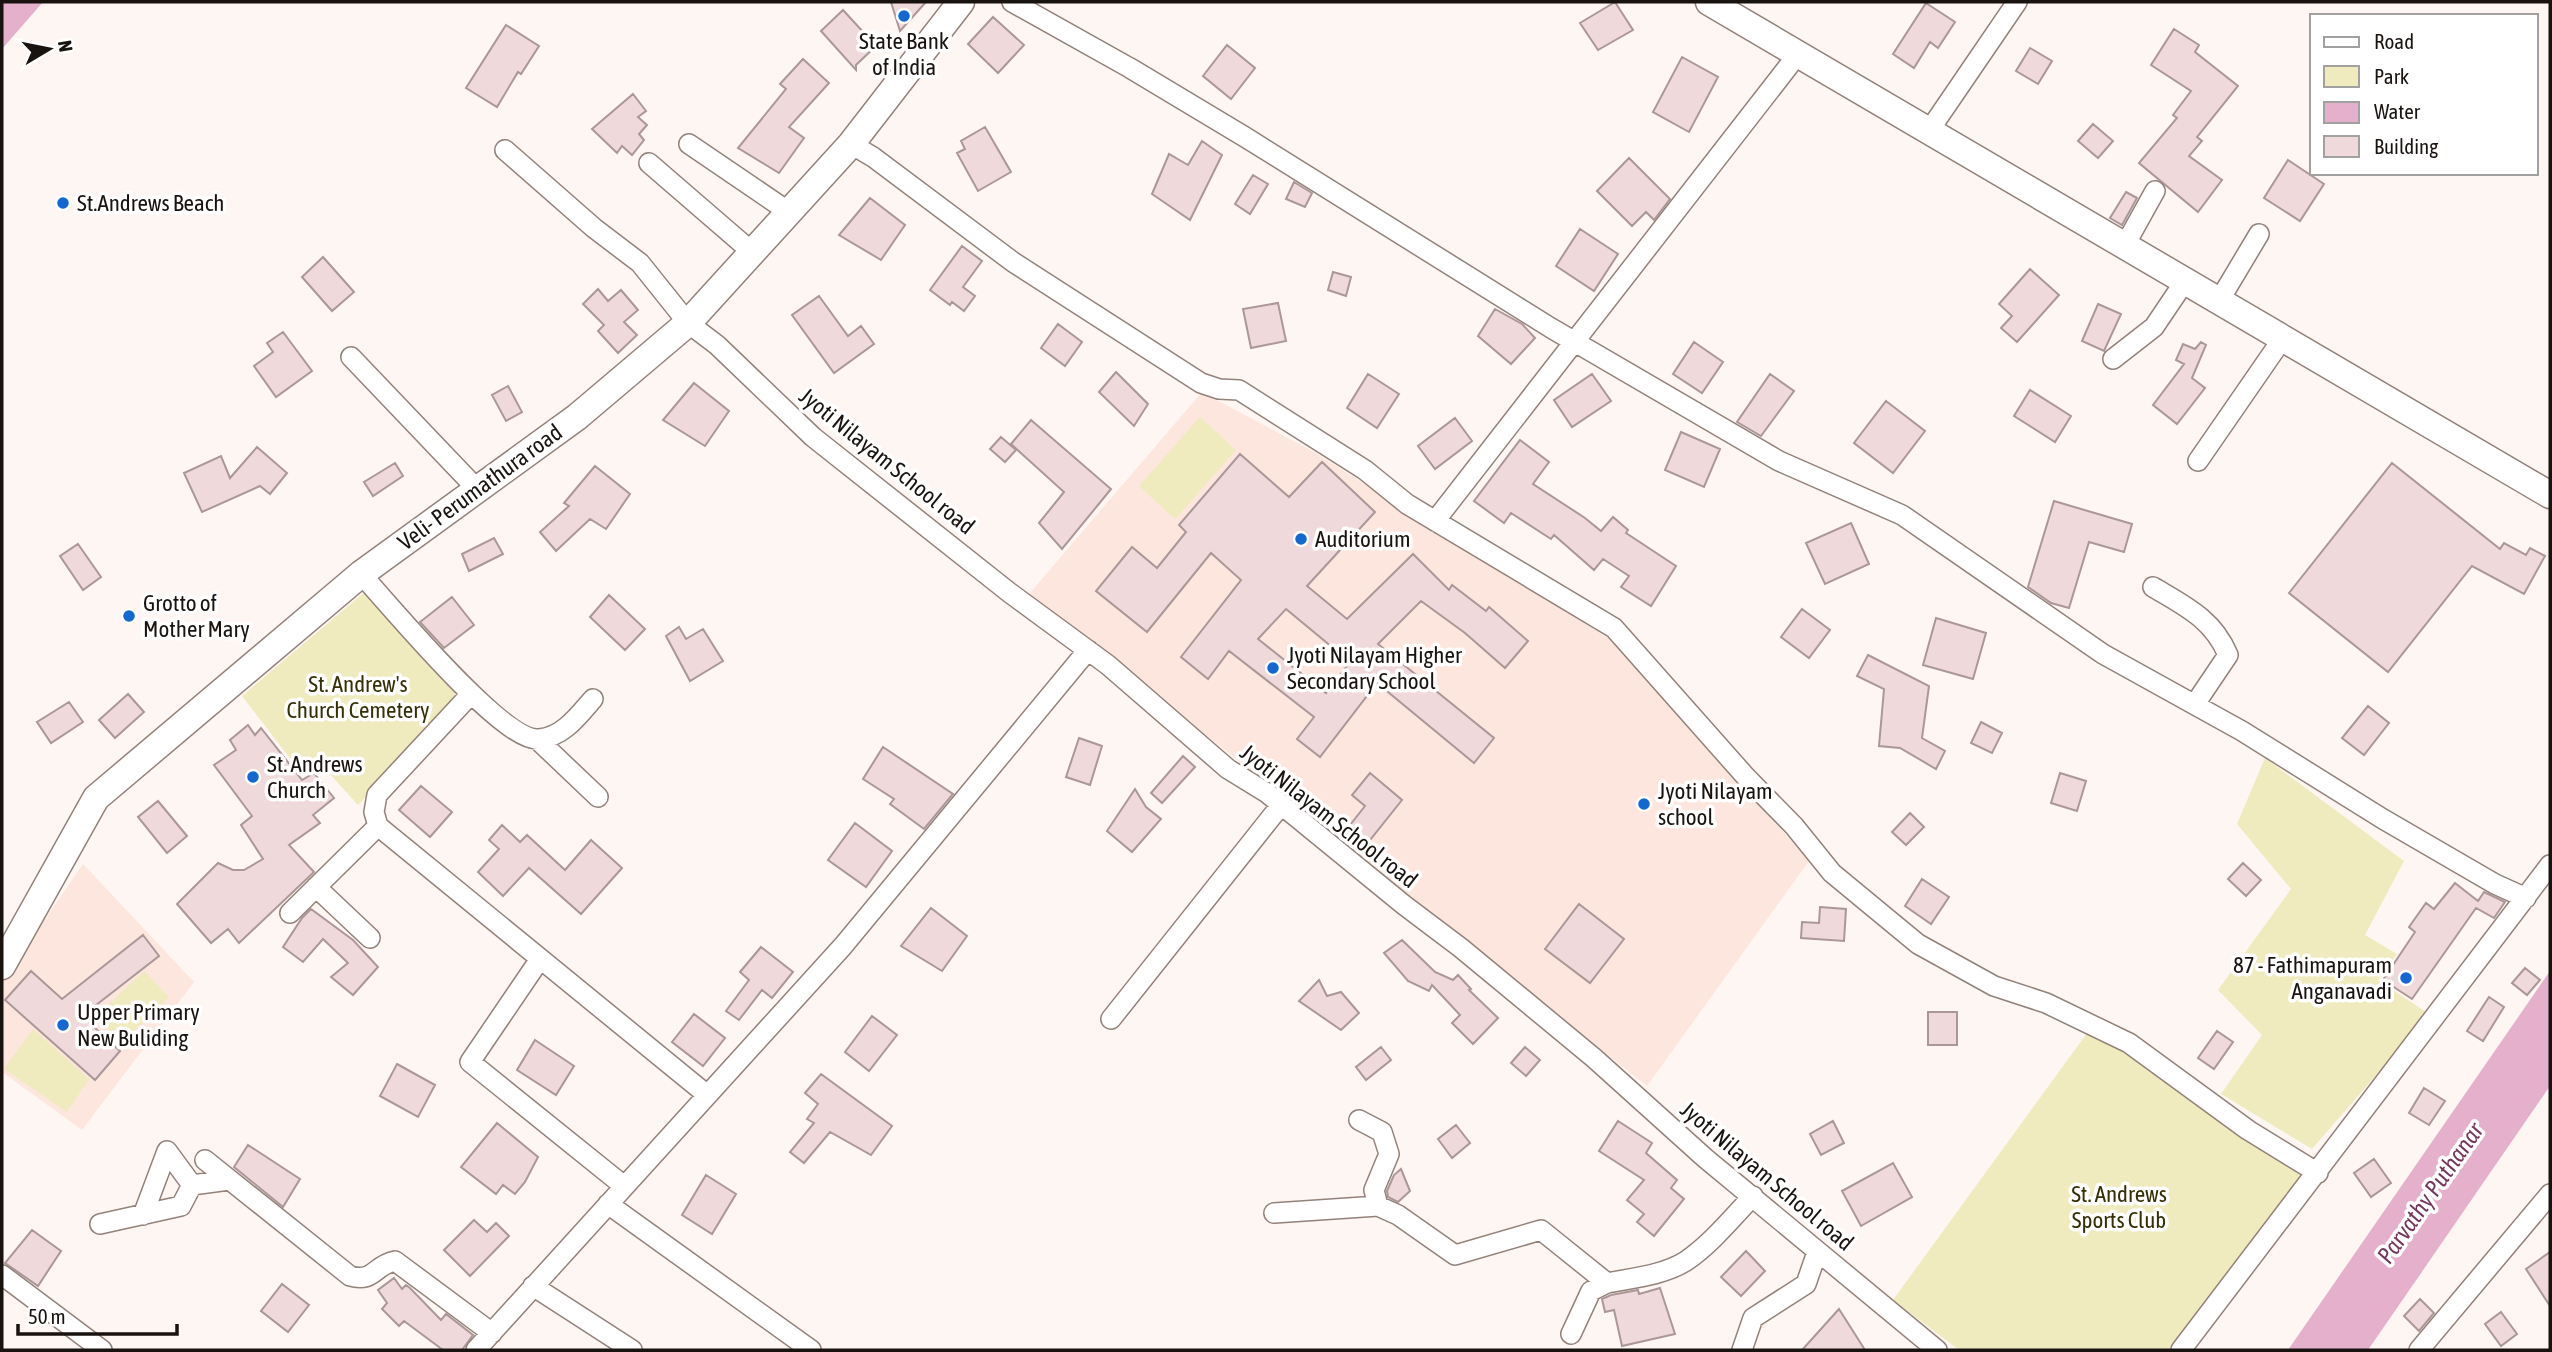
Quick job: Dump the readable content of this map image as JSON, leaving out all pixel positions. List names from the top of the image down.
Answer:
{
  "streets": {
    "main road": ["Veli- Perumathura road"],
    "street": ["Jyoti Nilayam School road"]
  },
  "crossings": [
    ["Jyoti Nilayam School road", "Veli- Perumathura road"]
  ],
  "water": ["Parvathy Puthanar"],
  "parks": ["St. Andrew's Church Cemetery", "St. Andrews Sports Club"],
  "places": [
    "State Bank of India",
    "St.Andrews Beach",
    "Auditorium",
    "Grotto of Mother Mary",
    "Jyoti Nilayam Higher Secondary School",
    "St. Andrews Church",
    "Jyoti Nilayam school",
    "87 - Fathimapuram Anganavadi",
    "Upper Primary New Buliding"
  ],
  "legend": [
    "Road",
    "Park",
    "Water",
    "Building"
  ],
  "scale_bar": "50 m",
  "north": "right"
}
